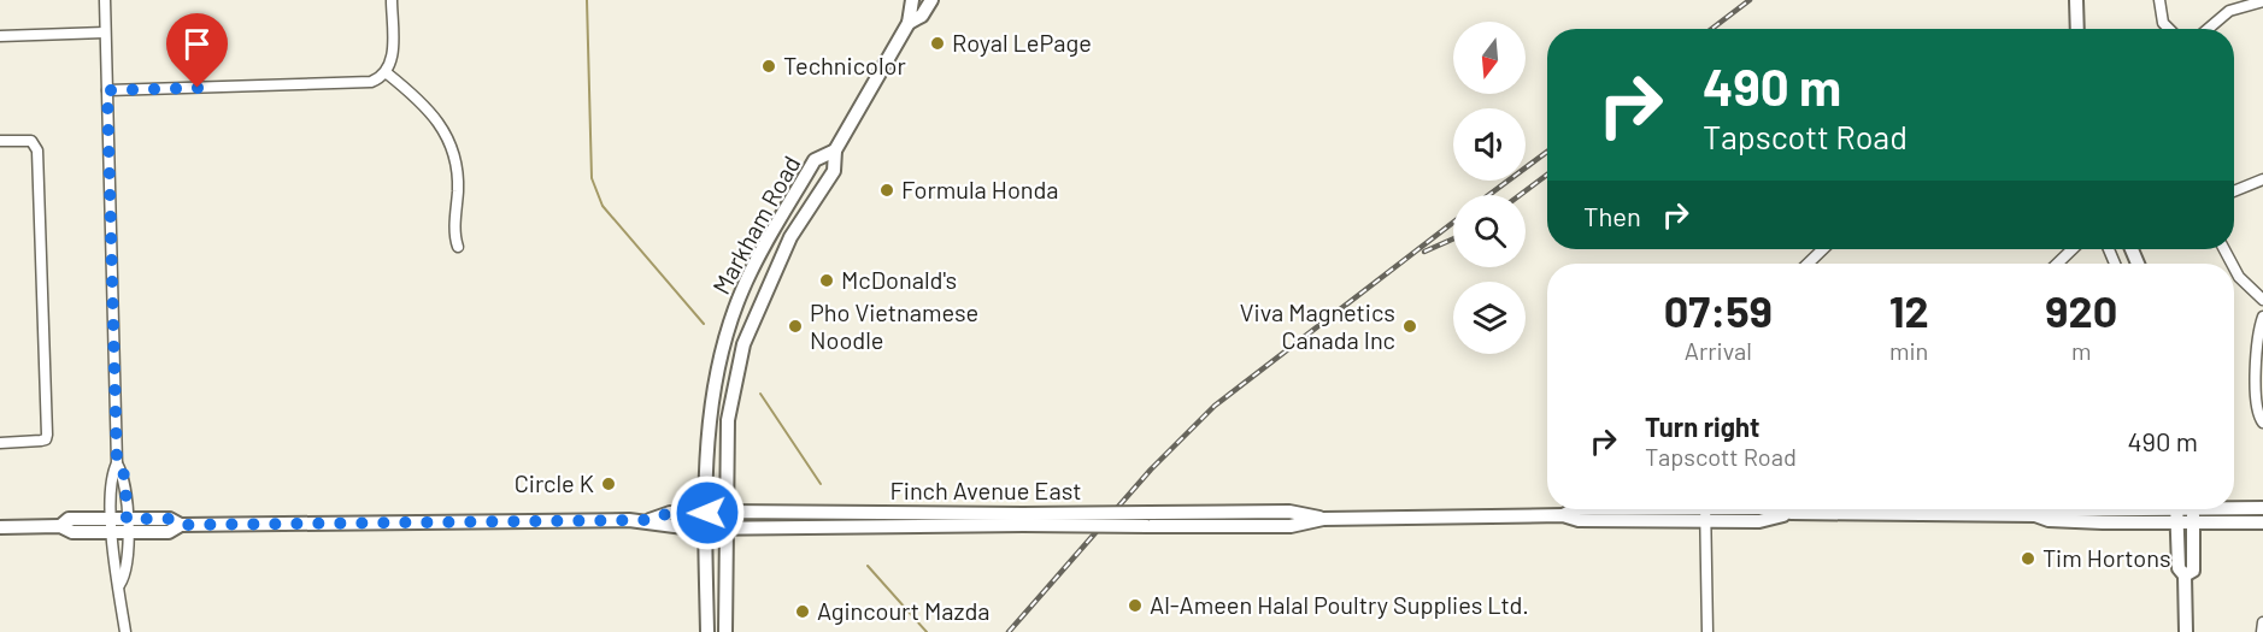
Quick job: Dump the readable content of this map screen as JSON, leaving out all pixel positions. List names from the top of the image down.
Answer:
{
  "streets": {
    "main road": ["Markham Road", "Finch Avenue East"]
  },
  "crossings": [
    ["Markham Road", "Finch Avenue East"]
  ],
  "places": [
    "Royal LePage",
    "Technicolor",
    "Formula Honda",
    "McDonald's",
    "Pho Vietnamese Noodle",
    "Viva Magnetics Canada Inc",
    "Circle K",
    "Tim Hortons",
    "Al-Ameen Halal Poultry Supplies Ltd.",
    "Agincourt Mazda"
  ],
  "north": "bottom",
  "page": {
    "turn": ["490 m", "Tapscott Road"],
    "then": "Then",
    "eta": [
      "07:59",
      "Arrival",
      "12",
      "min",
      "920",
      "m"
    ],
    "list": [
      {
        "name": "Turn right",
        "note": "Tapscott Road",
        "value": "490 m"
      }
    ]
  }
}
